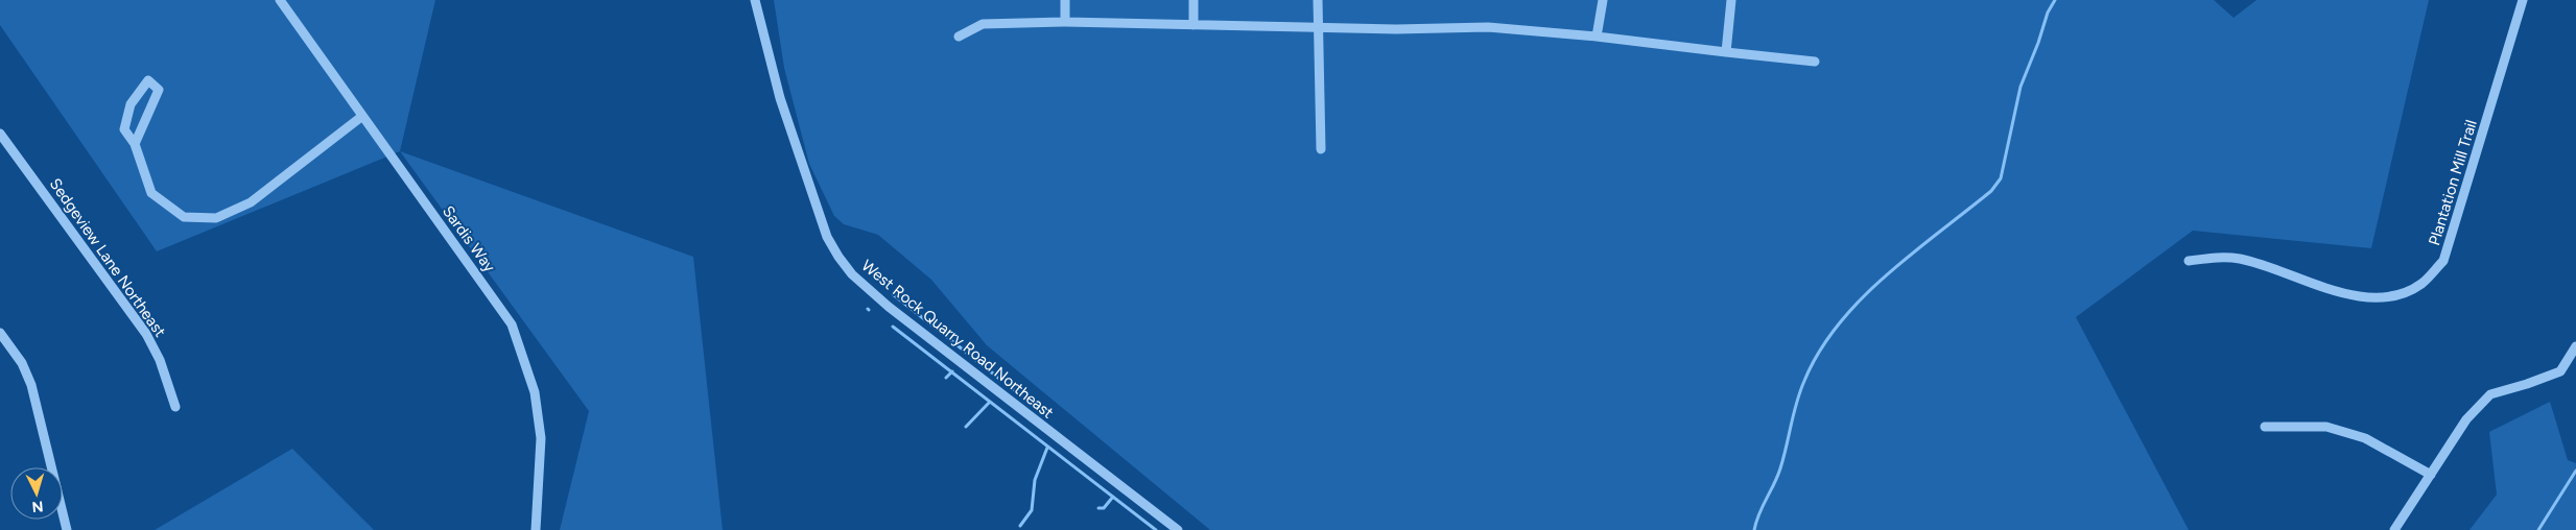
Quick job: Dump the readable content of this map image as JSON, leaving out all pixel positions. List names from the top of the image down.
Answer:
{
  "streets": {
    "street": [
      "Plantation Mill Trail",
      "Sardis Way",
      "Sedgeview Lane Northeast",
      "West Rock Quarry Road Northeast"
    ]
  },
  "north": "bottom"
}
